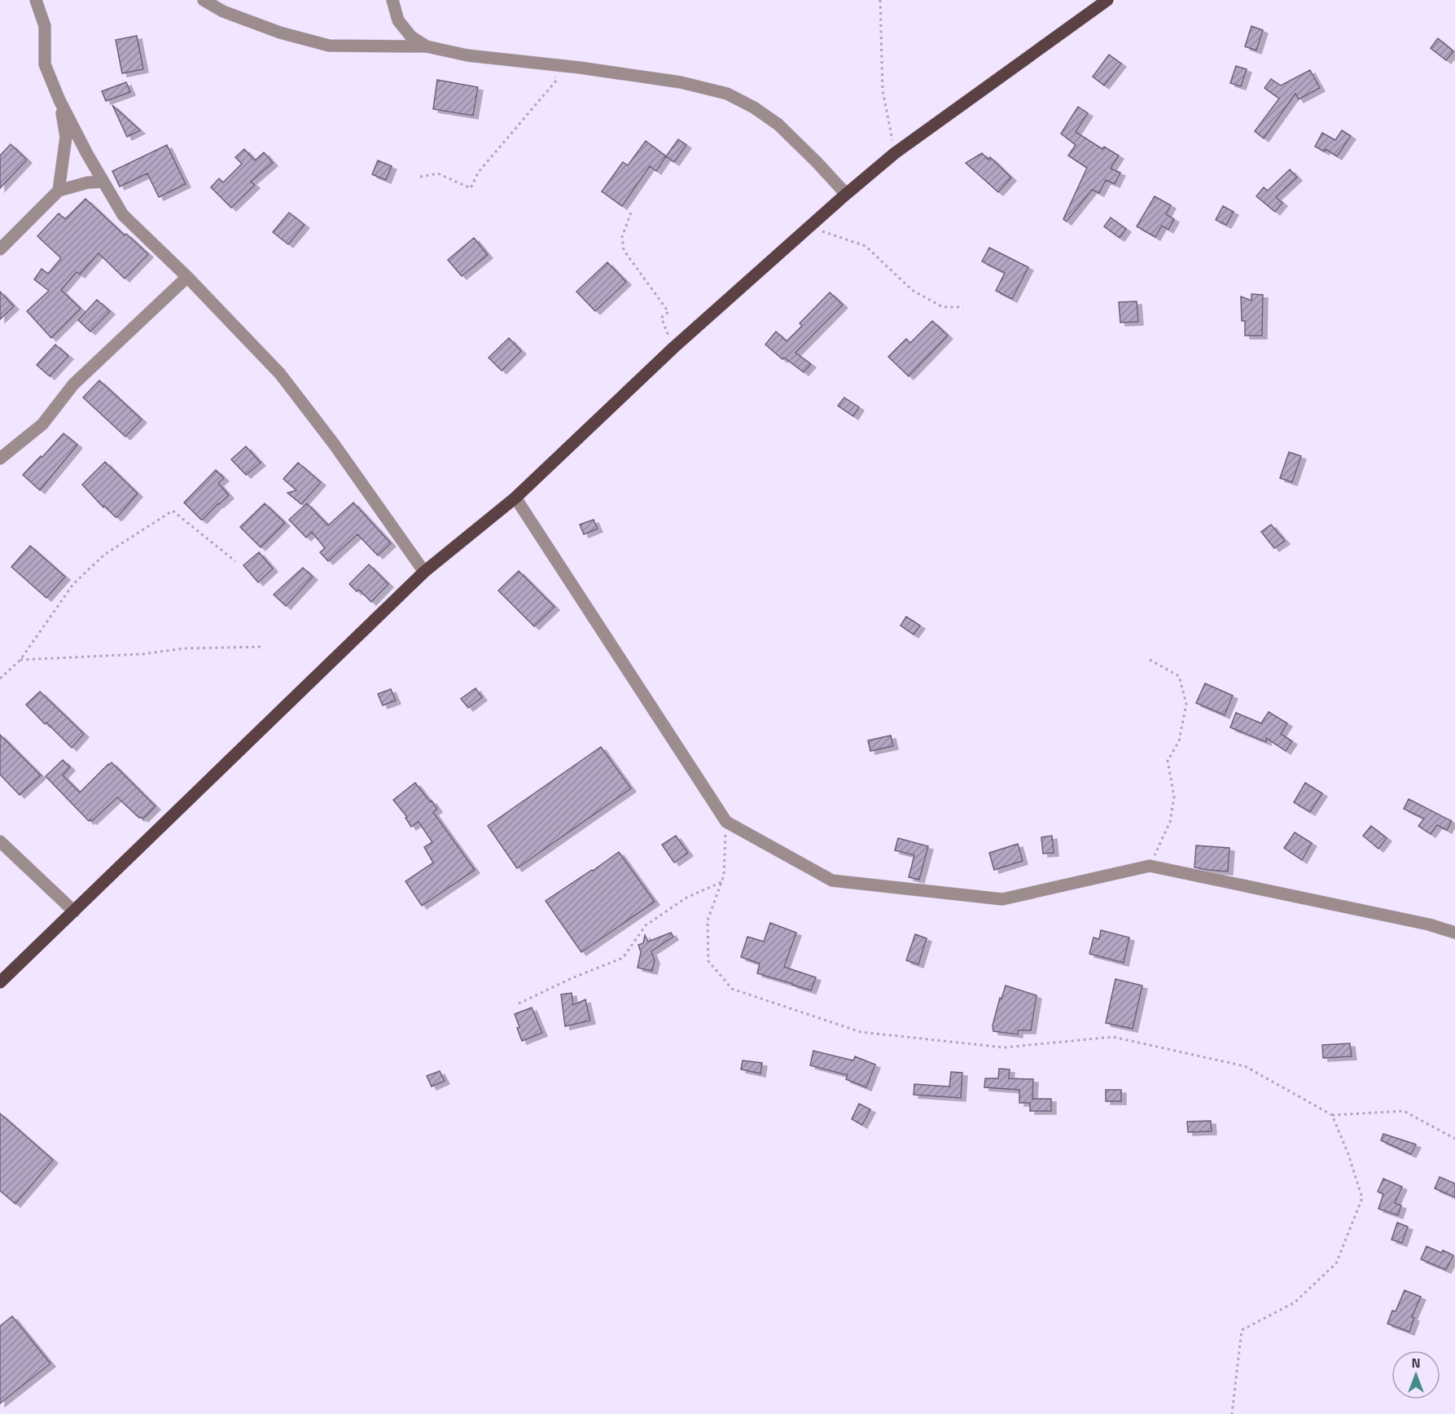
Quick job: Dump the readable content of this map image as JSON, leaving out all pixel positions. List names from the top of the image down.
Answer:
{
  "north": "top"
}
